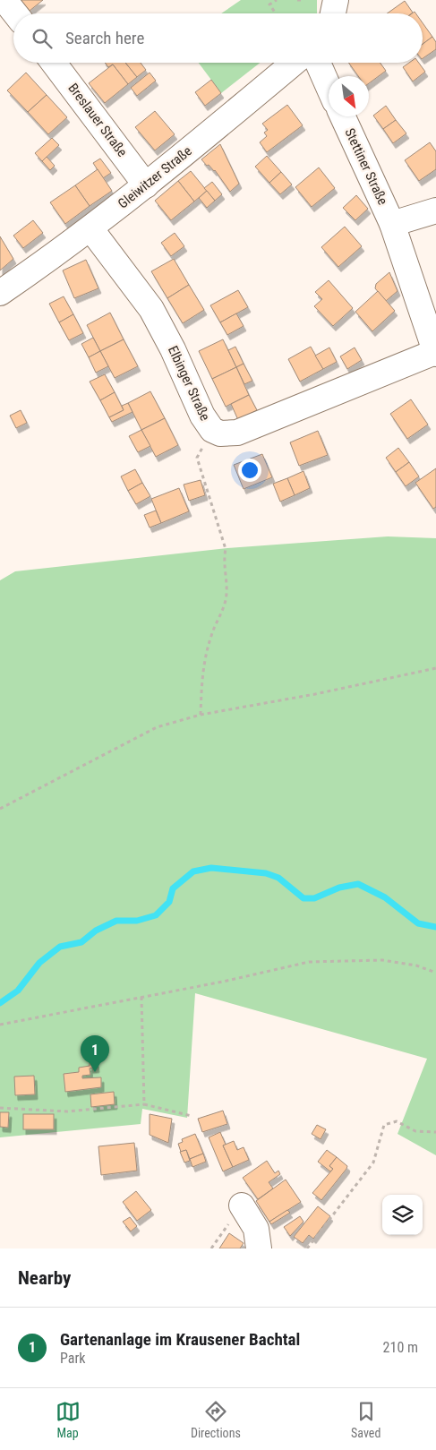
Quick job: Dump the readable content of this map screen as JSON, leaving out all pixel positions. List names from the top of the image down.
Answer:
{
  "streets": {
    "street": [
      "Breslauer Straße",
      "Stettiner Straße",
      "Gleiwitzer Straße",
      "Elbinger Straße"
    ]
  },
  "crossings": [
    ["Breslauer Straße", "Gleiwitzer Straße"],
    ["Stettiner Straße", "Elbinger Straße"],
    ["Gleiwitzer Straße", "Elbinger Straße"]
  ],
  "north": "bottom right",
  "page": {
    "search": "Search here",
    "pins": "1",
    "heading": "Nearby",
    "list": [
      {
        "mark": "1",
        "name": "Gartenanlage im Krausener Bachtal",
        "note": "Park",
        "value": "210 m"
      }
    ],
    "nav": ["Map", "Directions", "Saved"]
  }
}
